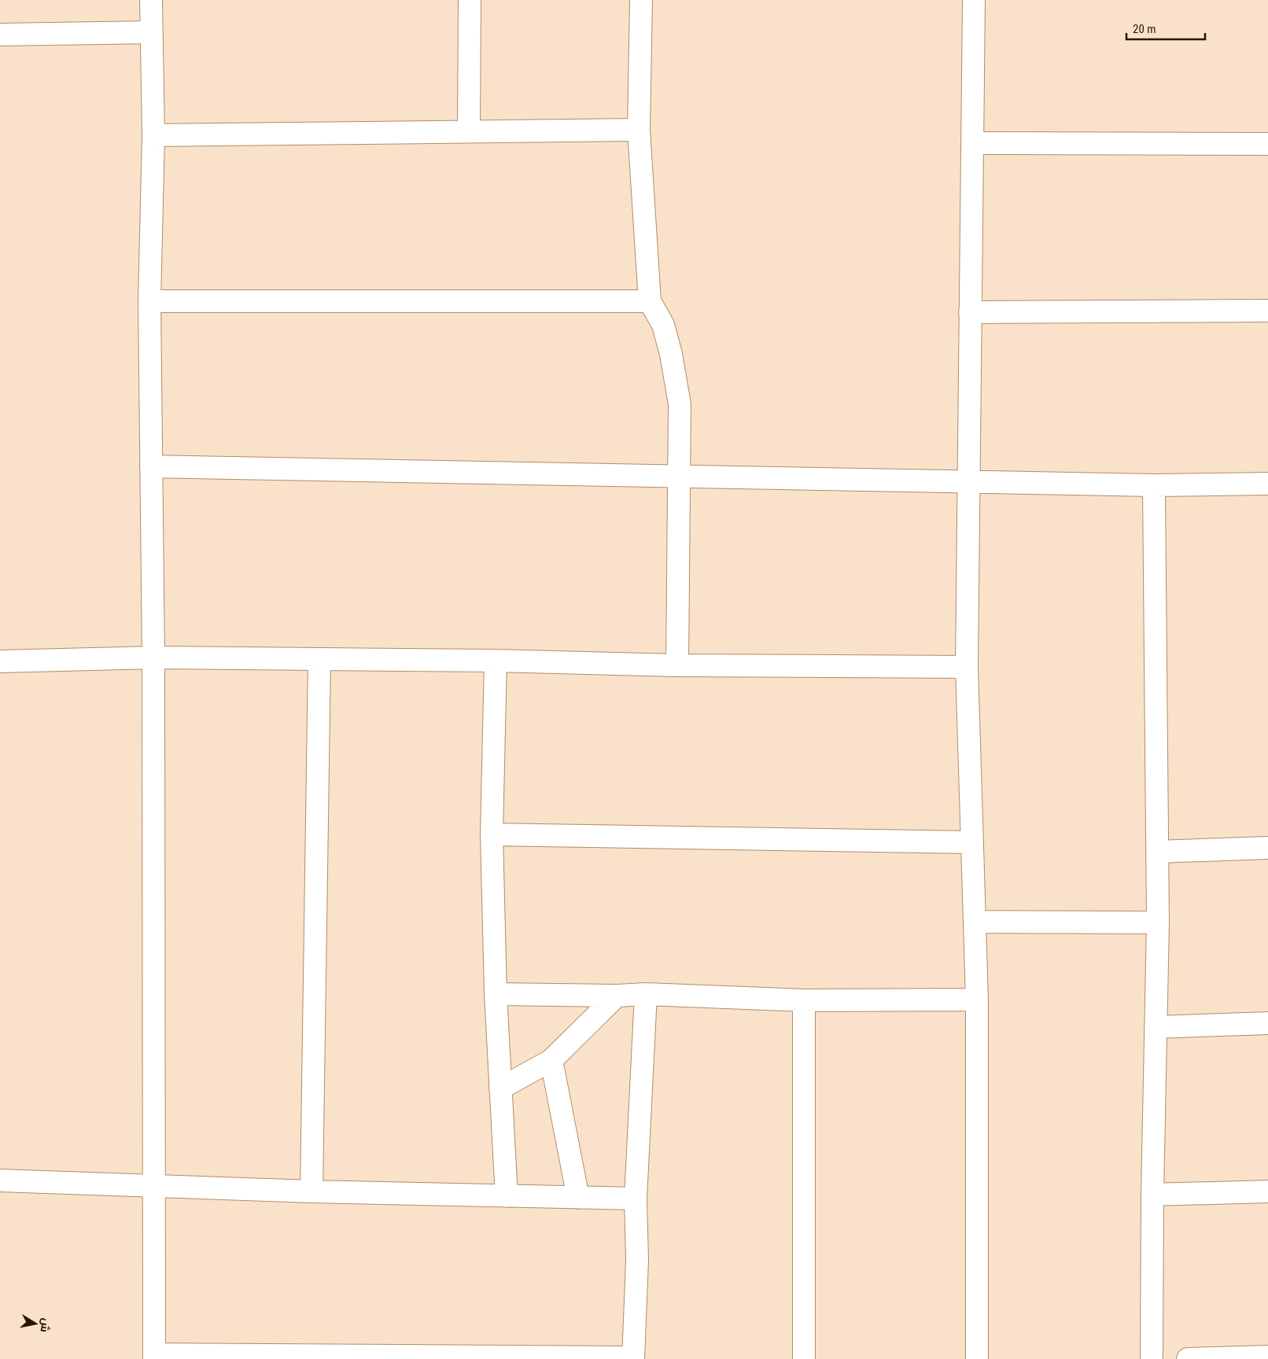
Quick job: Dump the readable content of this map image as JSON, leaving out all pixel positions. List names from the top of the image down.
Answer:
{
  "scale_bar": "20 m",
  "north": "right"
}
